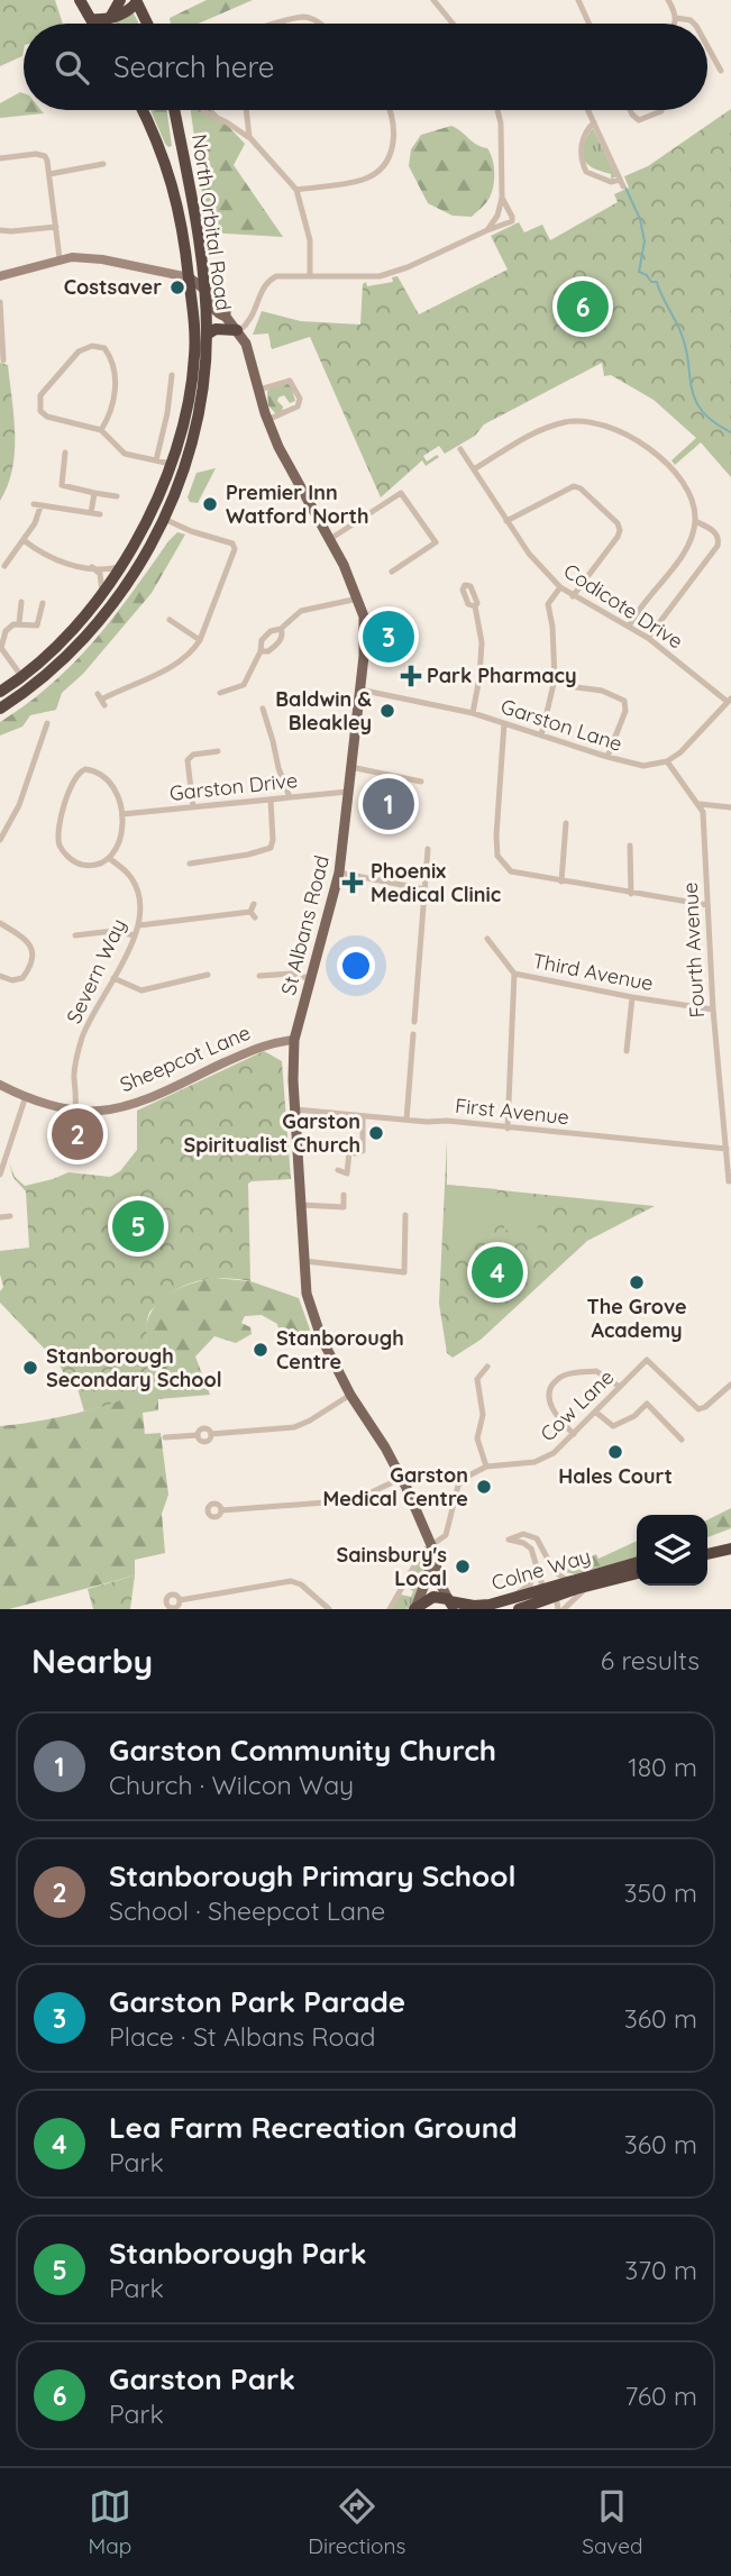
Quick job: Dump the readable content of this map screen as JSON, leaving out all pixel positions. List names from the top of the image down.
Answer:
{
  "streets": {
    "highway": ["North Orbital Road", "Colne Way"],
    "main road": ["St Albans Road"],
    "street": [
      "Codicote Drive",
      "Garston Lane",
      "Garston Drive",
      "Fourth Avenue",
      "Severn Way",
      "Third Avenue",
      "Sheepcot Lane",
      "First Avenue",
      "Cow Lane"
    ]
  },
  "crossings": [
    ["North Orbital Road", "St Albans Road"],
    ["Garston Lane", "St Albans Road"],
    ["Garston Drive", "St Albans Road"],
    ["Garston Drive", "Severn Way"],
    ["St Albans Road", "Sheepcot Lane"],
    ["St Albans Road", "First Avenue"],
    ["St Albans Road", "Colne Way"],
    ["Fourth Avenue", "Third Avenue"],
    ["Fourth Avenue", "First Avenue"],
    ["Severn Way", "Sheepcot Lane"]
  ],
  "places": {
    "other": [
      "Costsaver",
      "Premier Inn Watford North",
      "Baldwin & Bleakley",
      "Garston Spiritualist Church",
      "The Grove Academy",
      "Stanborough Centre",
      "Stanborough Secondary School",
      "Hales Court",
      "Garston Medical Centre",
      "Sainsbury's Local"
    ],
    "health": ["Park Pharmacy", "Phoenix Medical Clinic"]
  },
  "page": {
    "search": "Search here",
    "pins": [
      "6",
      "3",
      "1",
      "2",
      "5",
      "4"
    ],
    "heading": ["Nearby", "6 results"],
    "list": [
      {
        "mark": "1",
        "name": "Garston Community Church",
        "note": "Church · Wilcon Way",
        "value": "180 m"
      },
      {
        "mark": "2",
        "name": "Stanborough Primary School",
        "note": "School · Sheepcot Lane",
        "value": "350 m"
      },
      {
        "mark": "3",
        "name": "Garston Park Parade",
        "note": "Place · St Albans Road",
        "value": "360 m"
      },
      {
        "mark": "4",
        "name": "Lea Farm Recreation Ground",
        "note": "Park",
        "value": "360 m"
      },
      {
        "mark": "5",
        "name": "Stanborough Park",
        "note": "Park",
        "value": "370 m"
      },
      {
        "mark": "6",
        "name": "Garston Park",
        "note": "Park",
        "value": "760 m"
      }
    ],
    "nav": ["Map", "Directions", "Saved"]
  }
}
